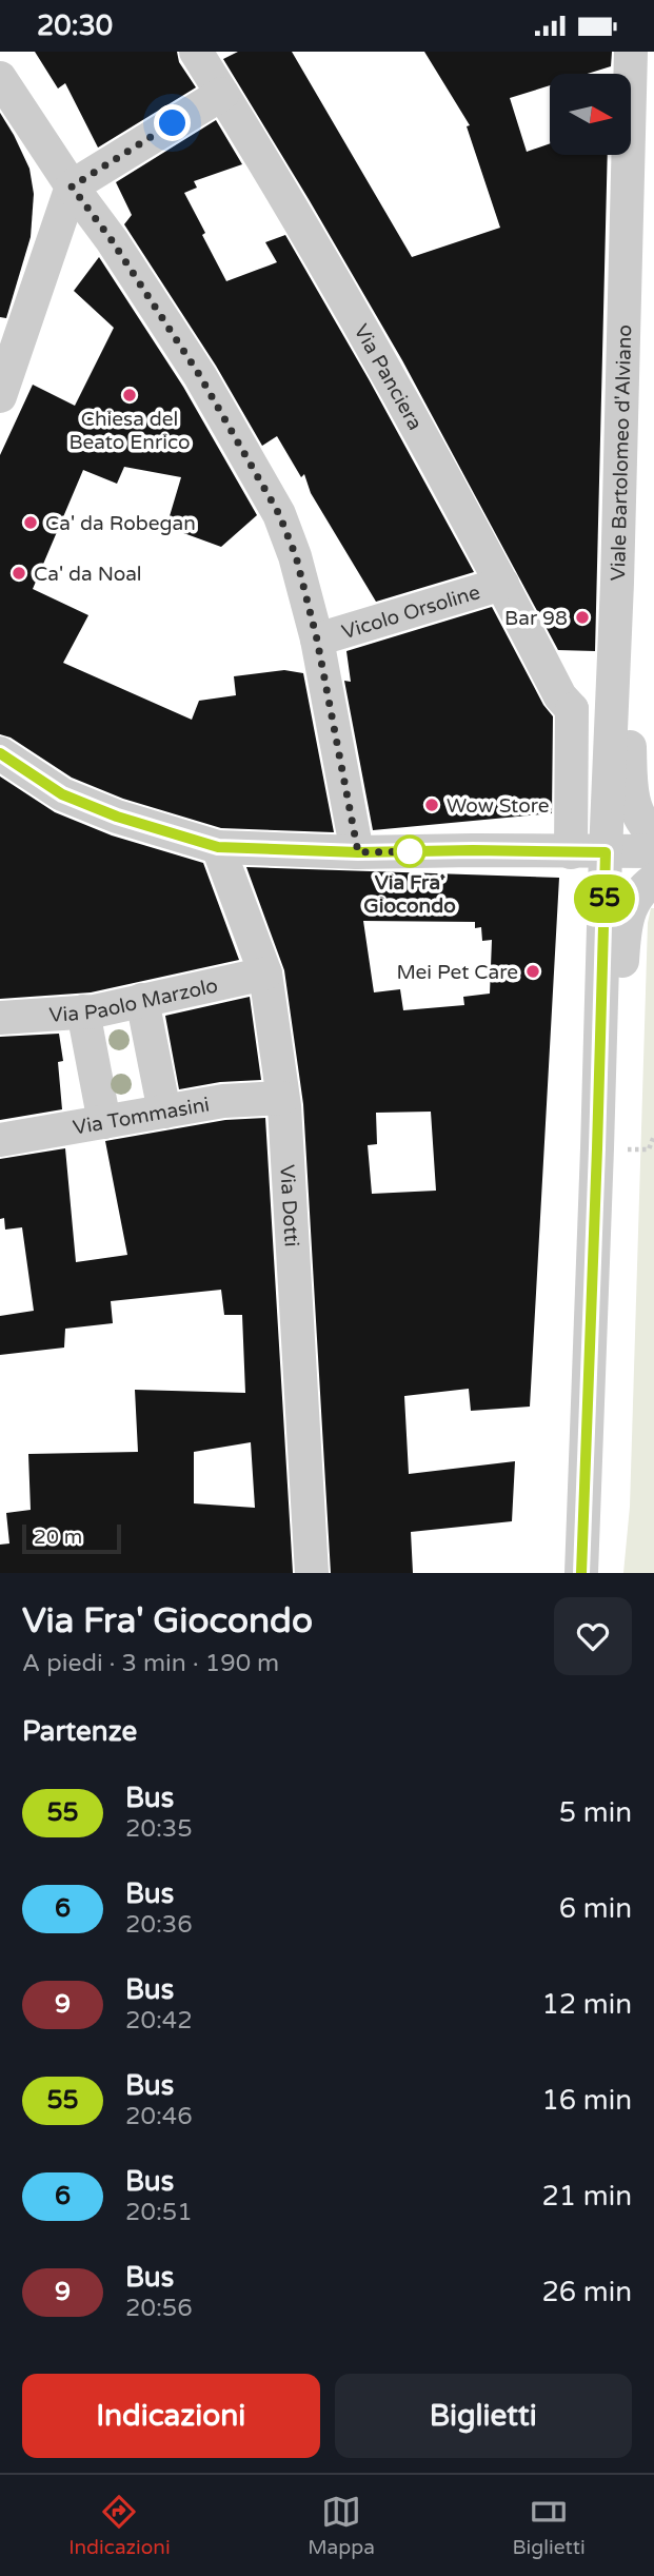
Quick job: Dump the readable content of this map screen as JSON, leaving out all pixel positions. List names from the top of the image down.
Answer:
{
  "streets": {
    "street": [
      "Via Panciera",
      "Viale Bartolomeo d'Alviano",
      "Vicolo Orsoline",
      "Via Paolo Marzolo",
      "Via Tommasini",
      "Via Dotti"
    ]
  },
  "crossings": [
    ["Via Panciera", "Vicolo Orsoline"],
    ["Via Paolo Marzolo", "Via Dotti"],
    ["Via Tommasini", "Via Dotti"]
  ],
  "places": [
    "Chiesa del Beato Enrico",
    "Ca' da Robegan",
    "Ca' da Noal",
    "Bar 98",
    "Wow Store",
    "Via Fra' Giocondo",
    "Mei Pet Care"
  ],
  "lines": ["bus line 55"],
  "scale_bar": "20 m",
  "north": "right",
  "page": {
    "status": "20:30",
    "on_map": "55",
    "scale": "20 m",
    "heading": [
      ["Via Fra' Giocondo", "A piedi · 3 min · 190 m"],
      "Partenze"
    ],
    "list": [
      {
        "mark": "55",
        "name": "Bus",
        "note": "20:35",
        "value": "5 min"
      },
      {
        "mark": "6",
        "name": "Bus",
        "note": "20:36",
        "value": "6 min"
      },
      {
        "mark": "9",
        "name": "Bus",
        "note": "20:42",
        "value": "12 min"
      },
      {
        "mark": "55",
        "name": "Bus",
        "note": "20:46",
        "value": "16 min"
      },
      {
        "mark": "6",
        "name": "Bus",
        "note": "20:51",
        "value": "21 min"
      },
      {
        "mark": "9",
        "name": "Bus",
        "note": "20:56",
        "value": "26 min"
      }
    ],
    "buttons": ["Indicazioni", "Biglietti"],
    "tabs": ["Indicazioni", "Mappa", "Biglietti"]
  }
}
